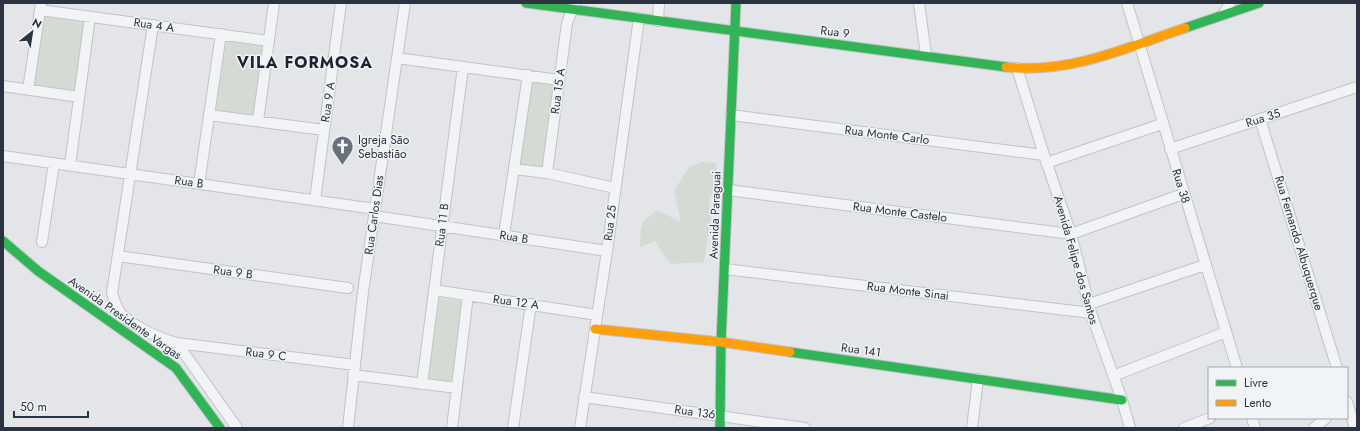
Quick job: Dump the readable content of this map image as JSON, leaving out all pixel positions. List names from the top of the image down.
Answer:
{
  "streets": {
    "street": [
      "Rua 4 A",
      "Rua 9",
      "Rua 15 A",
      "Rua 9 A",
      "Rua 35",
      "Rua Monte Carlo",
      "Rua B",
      "Rua 38",
      "Rua Monte Castelo",
      "Rua Carlos Dias",
      "Avenida Paraguai",
      "Rua 25",
      "Rua 11 B",
      "Rua Fernando Albuquerque",
      "Avenida Felipe dos Santos",
      "Rua 9 B",
      "Rua Monte Sinai",
      "Rua 12 A",
      "Avenida Presidente Vargas",
      "Rua 141",
      "Rua 9 C",
      "Rua 136"
    ]
  },
  "crossings": [
    ["Rua 9", "Rua 15 A"],
    ["Rua 9", "Rua 38"],
    ["Rua 9", "Avenida Paraguai"],
    ["Rua 9", "Rua 25"],
    ["Rua 9", "Avenida Felipe dos Santos"],
    ["Rua 9 A", "Rua B"],
    ["Rua 35", "Rua 38"],
    ["Rua 35", "Rua Fernando Albuquerque"],
    ["Rua Monte Carlo", "Rua 38"],
    ["Rua Monte Carlo", "Avenida Paraguai"],
    ["Rua Monte Carlo", "Avenida Felipe dos Santos"],
    ["Rua B", "Rua Carlos Dias"],
    ["Rua B", "Rua 25"],
    ["Rua B", "Rua 11 B"],
    ["Rua Monte Castelo", "Avenida Paraguai"],
    ["Rua Monte Castelo", "Avenida Felipe dos Santos"],
    ["Rua Carlos Dias", "Rua 9 C"],
    ["Avenida Paraguai", "Rua Monte Sinai"],
    ["Avenida Paraguai", "Rua 141"],
    ["Avenida Paraguai", "Rua 136"],
    ["Rua 25", "Rua 12 A"],
    ["Rua 25", "Rua 141"],
    ["Rua 25", "Rua 136"],
    ["Rua 11 B", "Rua 12 A"],
    ["Rua 11 B", "Rua 9 C"],
    ["Avenida Felipe dos Santos", "Rua Monte Sinai"],
    ["Avenida Felipe dos Santos", "Rua 141"]
  ],
  "districts": ["VILA FORMOSA"],
  "places": {
    "church": ["Igreja São Sebastião"]
  },
  "legend": ["Livre", "Lento"],
  "scale_bar": "50 m",
  "north": "top right"
}
